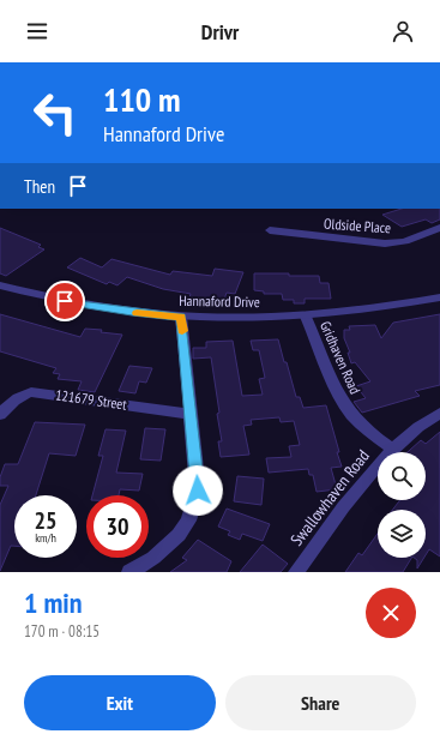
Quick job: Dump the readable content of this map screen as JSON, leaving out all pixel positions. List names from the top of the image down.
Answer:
{
  "streets": {
    "street": [
      "Oldside Place",
      "Hannaford Drive",
      "Gridhaven Road",
      "121679 Street",
      "Swallowhaven Road"
    ]
  },
  "crossings": [
    ["Hannaford Drive", "Gridhaven Road"],
    ["Gridhaven Road", "Swallowhaven Road"]
  ],
  "page": {
    "header": "Drivr",
    "turn": ["110 m", "Hannaford Drive"],
    "then": "Then",
    "speed": "25 km/h",
    "limit": "30",
    "heading": ["1 min", "170 m · 08:15"],
    "buttons": ["Exit", "Share"]
  }
}
